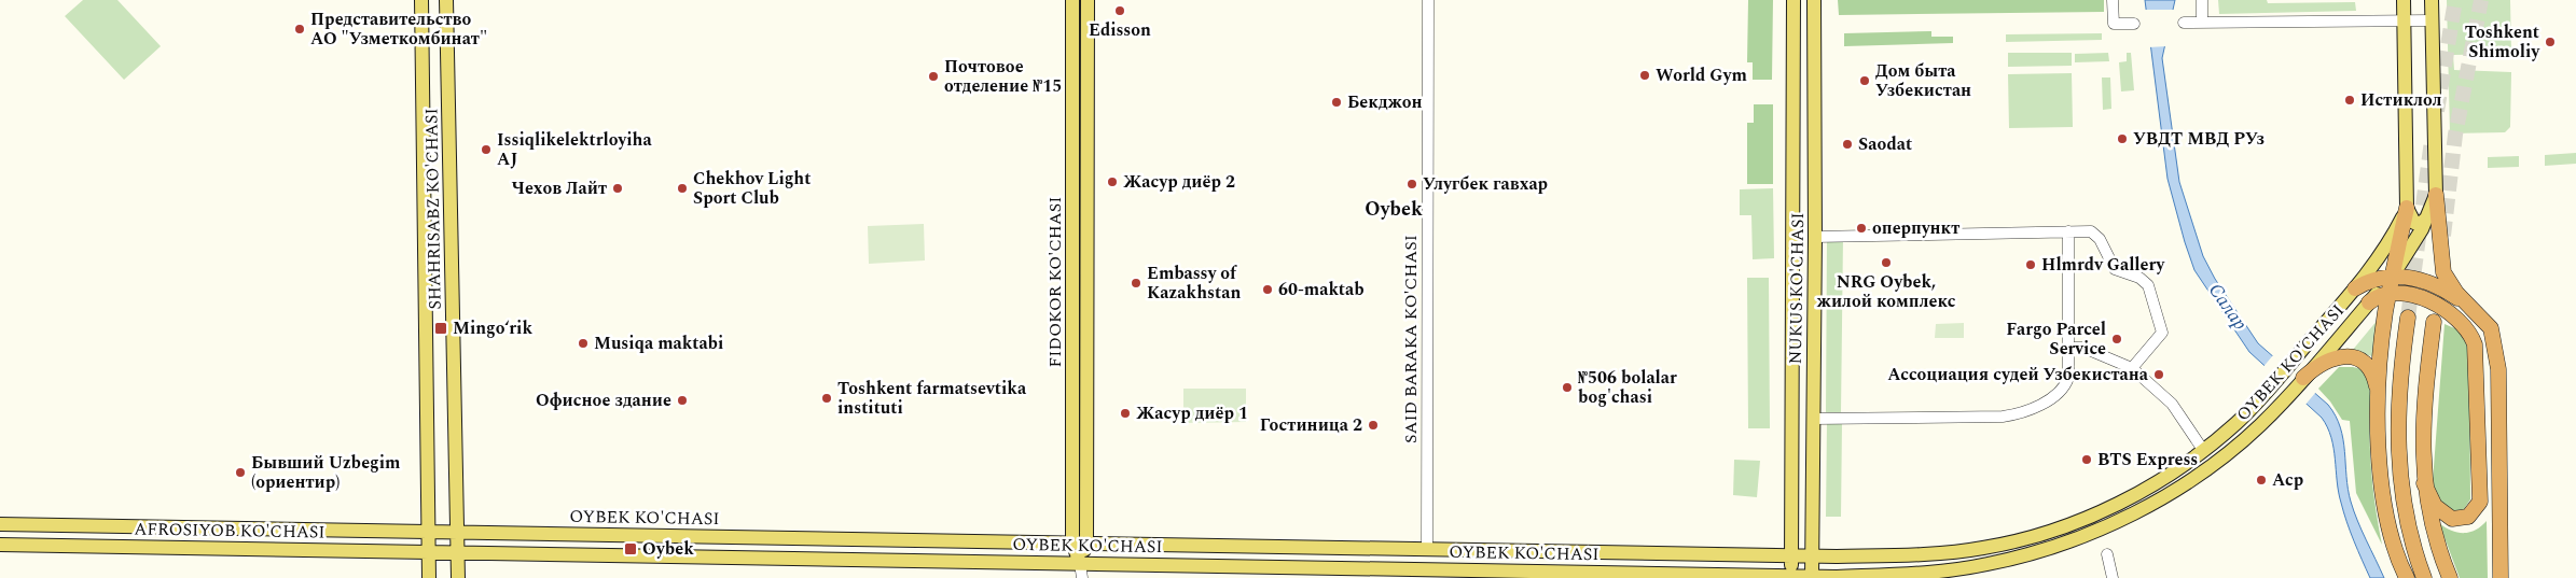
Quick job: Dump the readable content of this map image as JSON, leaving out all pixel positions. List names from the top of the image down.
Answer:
{
  "streets": {
    "main road": [
      "SHAHRISABZ KO'CHASI",
      "FIDOKOR KO'CHASI",
      "NUKUS KO'CHASI",
      "OYBEK KO'CHASI",
      "AFROSIYOB KO'CHASI"
    ],
    "street": ["SAID BARAKA KO'CHASI"]
  },
  "crossings": [
    ["SHAHRISABZ KO'CHASI", "OYBEK KO'CHASI"],
    ["SHAHRISABZ KO'CHASI", "AFROSIYOB KO'CHASI"],
    ["FIDOKOR KO'CHASI", "OYBEK KO'CHASI"],
    ["NUKUS KO'CHASI", "OYBEK KO'CHASI"],
    ["SAID BARAKA KO'CHASI", "OYBEK KO'CHASI"],
    ["OYBEK KO'CHASI", "AFROSIYOB KO'CHASI"]
  ],
  "districts": ["Oybek"],
  "water": ["Салар"],
  "places": {
    "other": [
      "Edisson",
      "Представительство АО \"Узметкомбинат\"",
      "Toshkent Shimoliy",
      "World Gym",
      "Почтовое отделение №15",
      "Дом быта Узбекистан",
      "Истиклол",
      "Бекджон",
      "УВДТ МВД РУз",
      "Saodat",
      "Issiqlikelektrloyiha AJ",
      "Жасур диёр 2",
      "Улугбек гавхар",
      "Чехов Лайт",
      "Chekhov Light Sport Club",
      "оперпункт",
      "NRG Oybek, жилой комплекс",
      "Hlmrdv Gallery",
      "Embassy of Kazakhstan",
      "60-maktab",
      "Fargo Parcel Service",
      "Musiqa maktabi",
      "Ассоциация судей Узбекистана",
      "№506 bolalar bog'chasi",
      "Toshkent farmatsevtika instituti",
      "Офисное здание",
      "Жасур диёр 1",
      "Гостиница 2",
      "BTS Express",
      "Бывший Uzbegim (ориентир)",
      "Аср"
    ],
    "transit": ["Mingoʻrik", "Oybek"]
  }
}
